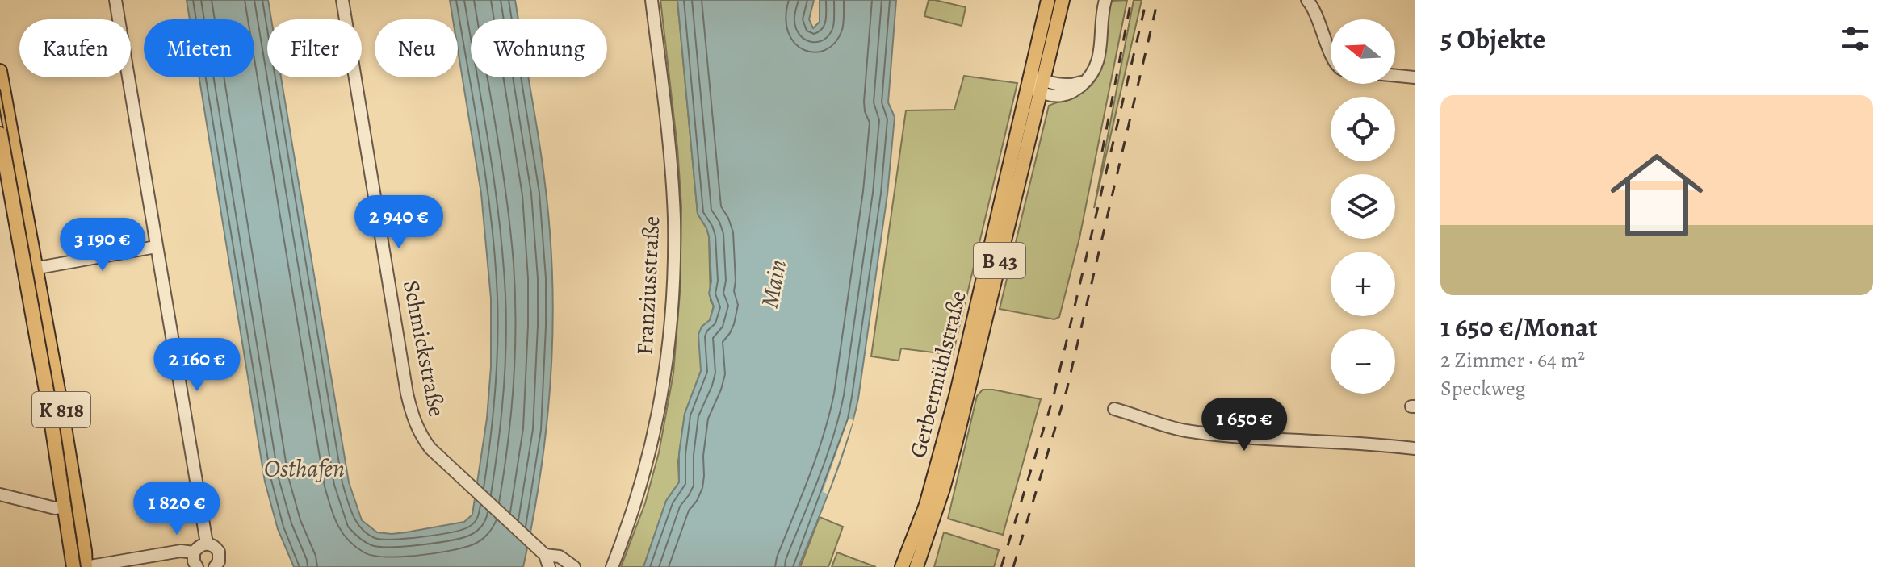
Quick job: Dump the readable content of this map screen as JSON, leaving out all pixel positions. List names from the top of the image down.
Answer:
{
  "streets": {
    "main road": ["B 43", "Gerbermühlstraße", "K 818"],
    "street": ["Franziusstraße", "Schmickstraße"]
  },
  "water": ["Main", "Osthafen"],
  "north": "left",
  "page": {
    "heading": "5 Objekte",
    "map_buttons": ["+", "−"],
    "chip": [
      "Kaufen",
      "Mieten",
      "Filter",
      "Neu",
      "Wohnung"
    ],
    "list": [
      {
        "name": "1 650 €/Monat",
        "note": "2 Zimmer · 64 m² · Speckweg"
      }
    ],
    "price": [
      "2 940 €",
      "3 190 €",
      "2 160 €",
      "1 650 €",
      "1 820 €"
    ]
  }
}
